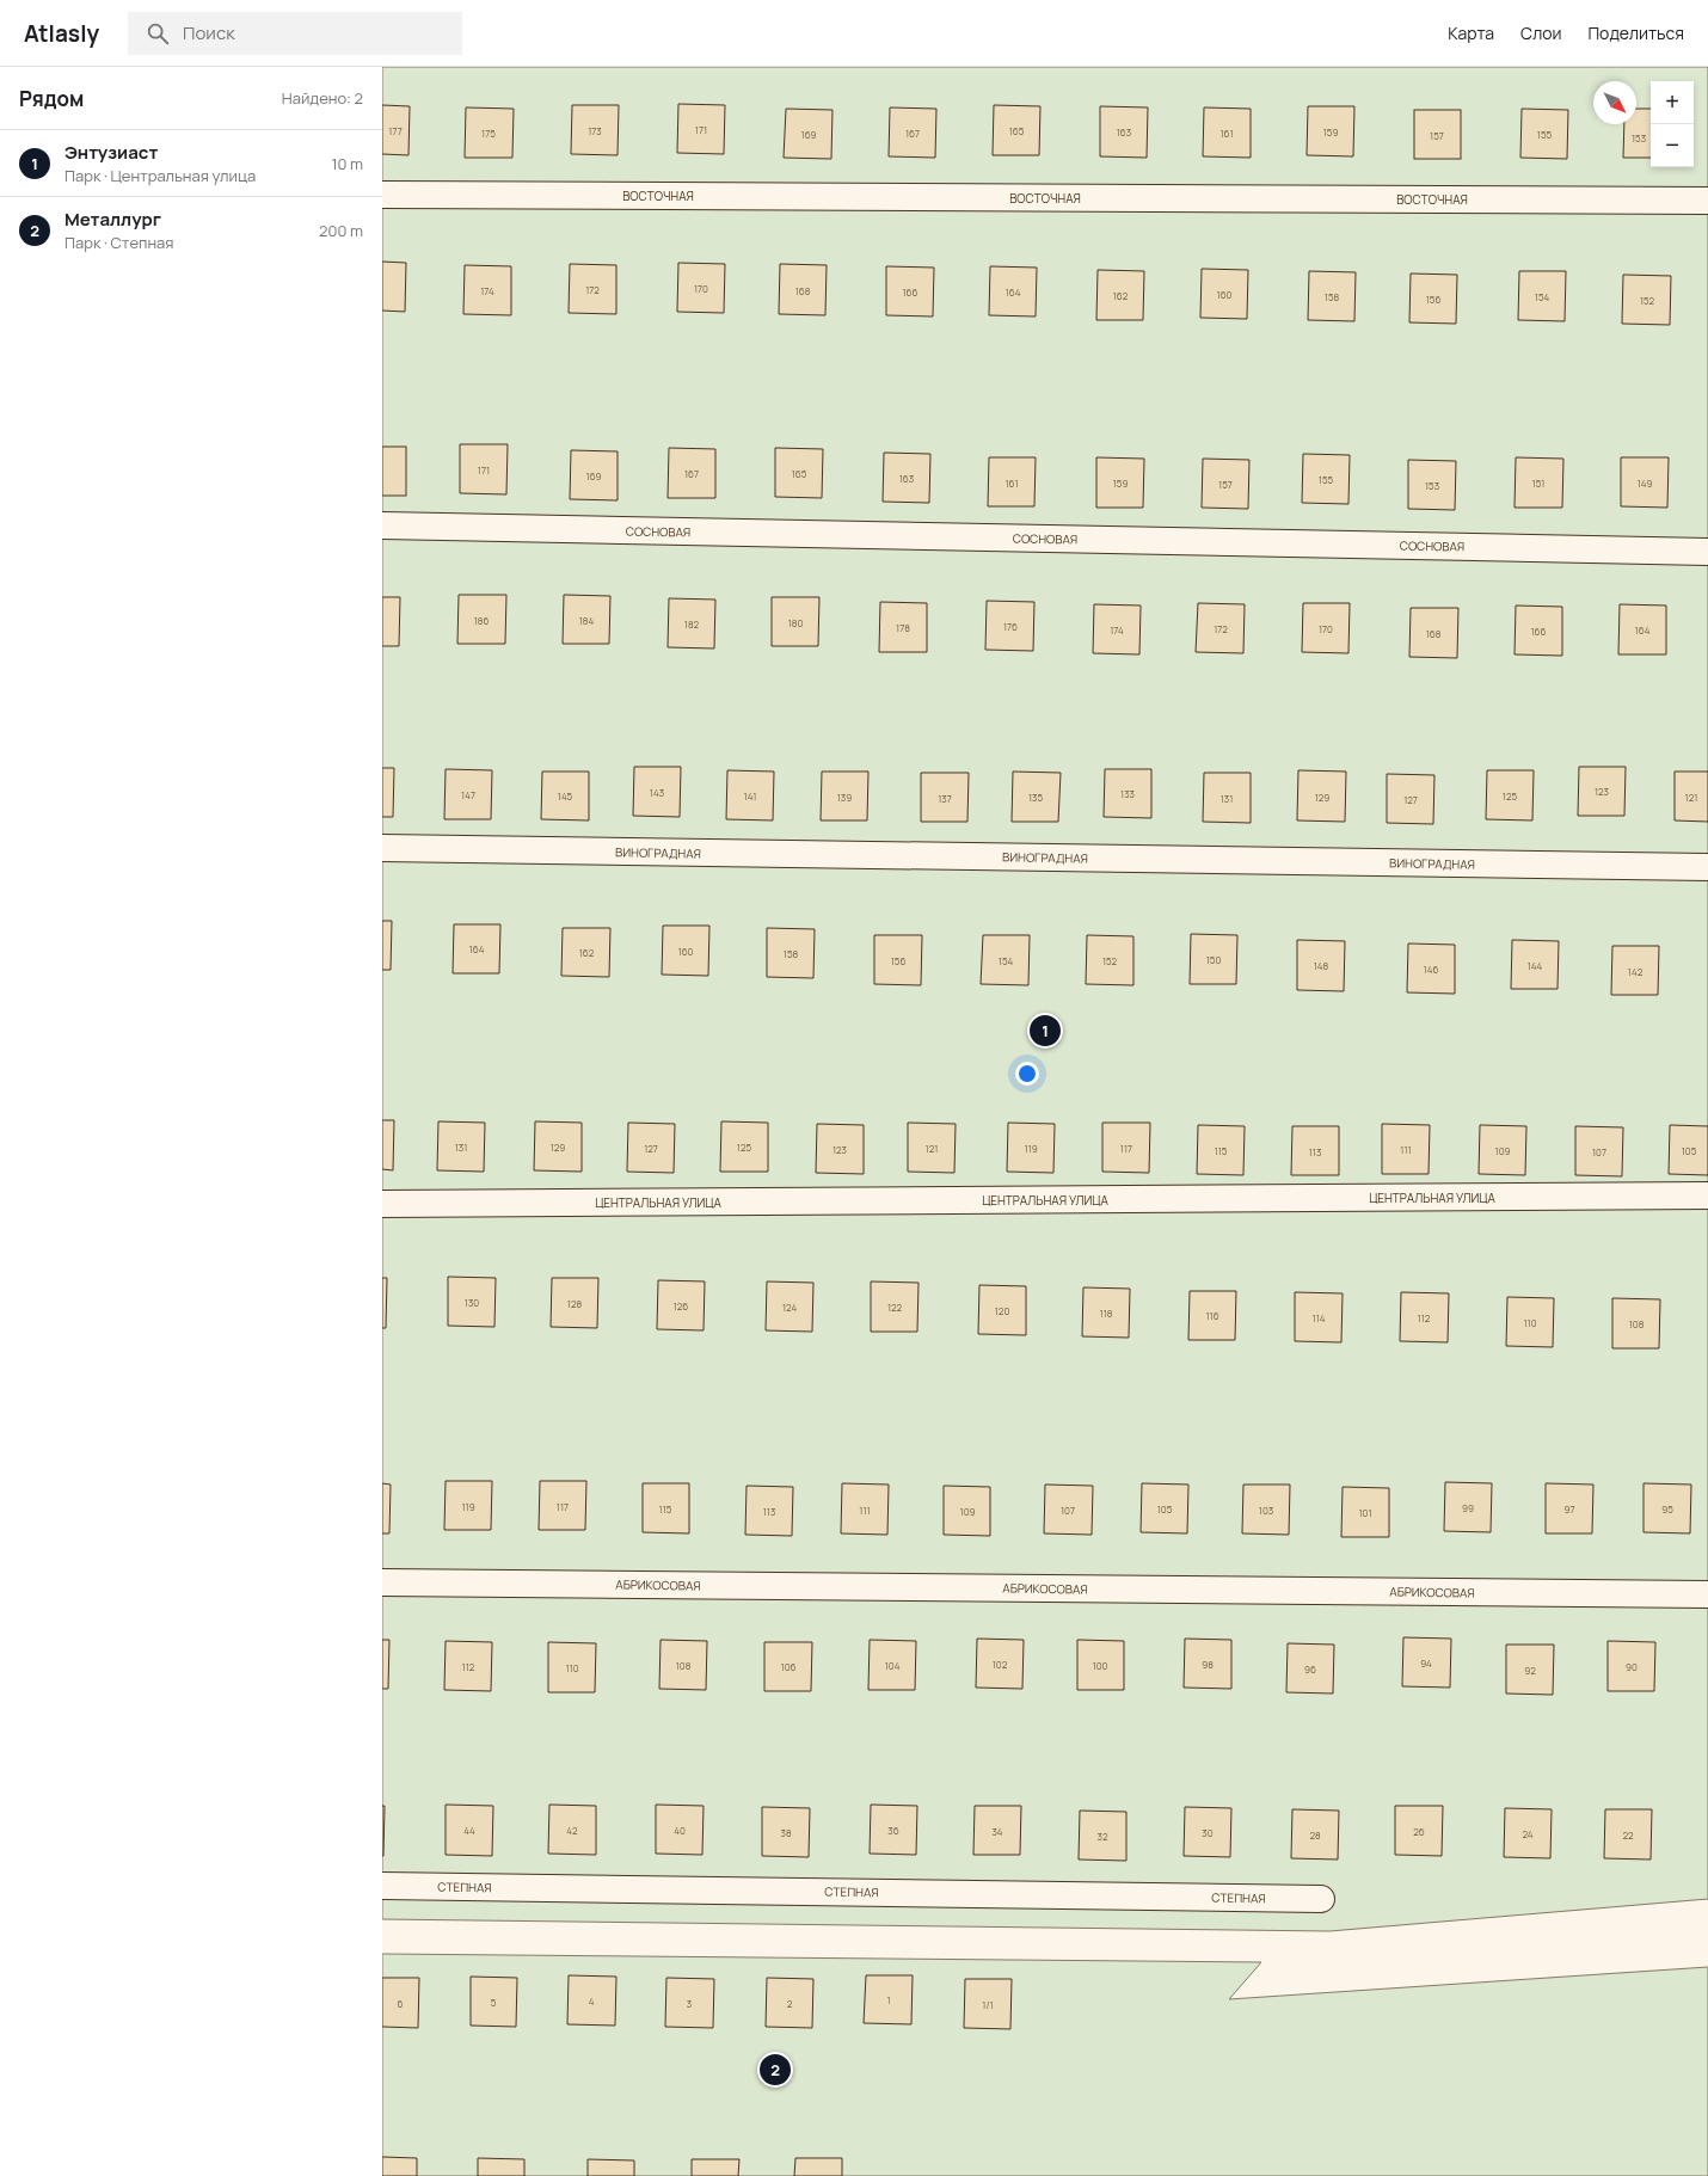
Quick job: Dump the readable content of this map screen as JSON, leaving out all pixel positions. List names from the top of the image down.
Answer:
{
  "streets": {
    "street": [
      "ВОСТОЧНАЯ",
      "СОСНОВАЯ",
      "ВИНОГРАДНАЯ",
      "ЦЕНТРАЛЬНАЯ УЛИЦА",
      "АБРИКОСОВАЯ",
      "СТЕПНАЯ"
    ]
  },
  "house_numbers": [
    "171",
    "177",
    "173",
    "165",
    "163",
    "159",
    "175",
    "167",
    "161",
    "169",
    "155",
    "157",
    "153",
    "170",
    "172",
    "174",
    "168",
    "166",
    "164",
    "160",
    "162",
    "158",
    "154",
    "156",
    "152",
    "171",
    "167",
    "165",
    "169",
    "163",
    "155",
    "161",
    "159",
    "151",
    "149",
    "157",
    "153",
    "186",
    "184",
    "180",
    "182",
    "176",
    "178",
    "172",
    "170",
    "174",
    "164",
    "166",
    "168",
    "123",
    "143",
    "133",
    "147",
    "145",
    "141",
    "125",
    "139",
    "135",
    "129",
    "121",
    "137",
    "131",
    "127",
    "164",
    "160",
    "162",
    "158",
    "150",
    "156",
    "154",
    "152",
    "148",
    "144",
    "146",
    "142",
    "131",
    "129",
    "125",
    "127",
    "121",
    "119",
    "117",
    "123",
    "111",
    "115",
    "109",
    "105",
    "113",
    "107",
    "130",
    "128",
    "126",
    "124",
    "122",
    "120",
    "118",
    "116",
    "114",
    "112",
    "110",
    "108",
    "119",
    "117",
    "99",
    "115",
    "105",
    "97",
    "95",
    "111",
    "107",
    "103",
    "113",
    "109",
    "101",
    "94",
    "102",
    "98",
    "108",
    "104",
    "100",
    "112",
    "106",
    "90",
    "110",
    "96",
    "92",
    "44",
    "42",
    "40",
    "36",
    "34",
    "26",
    "38",
    "30",
    "24",
    "28",
    "22",
    "32",
    "1",
    "4",
    "5",
    "6",
    "3",
    "2",
    "1/1"
  ],
  "north": "bottom right",
  "page": {
    "header": "Atlasly",
    "search": "Поиск",
    "nav": ["Карта", "Слои", "Поделиться"],
    "heading": ["Рядом", "Найдено: 2"],
    "map_buttons": ["+", "−"],
    "list": [
      {
        "mark": "1",
        "name": "Энтузиаст",
        "note": "Парк · Центральная улица",
        "value": "10 m"
      },
      {
        "mark": "2",
        "name": "Металлург",
        "note": "Парк · Степная",
        "value": "200 m"
      }
    ],
    "pins": ["1", "2"]
  }
}
